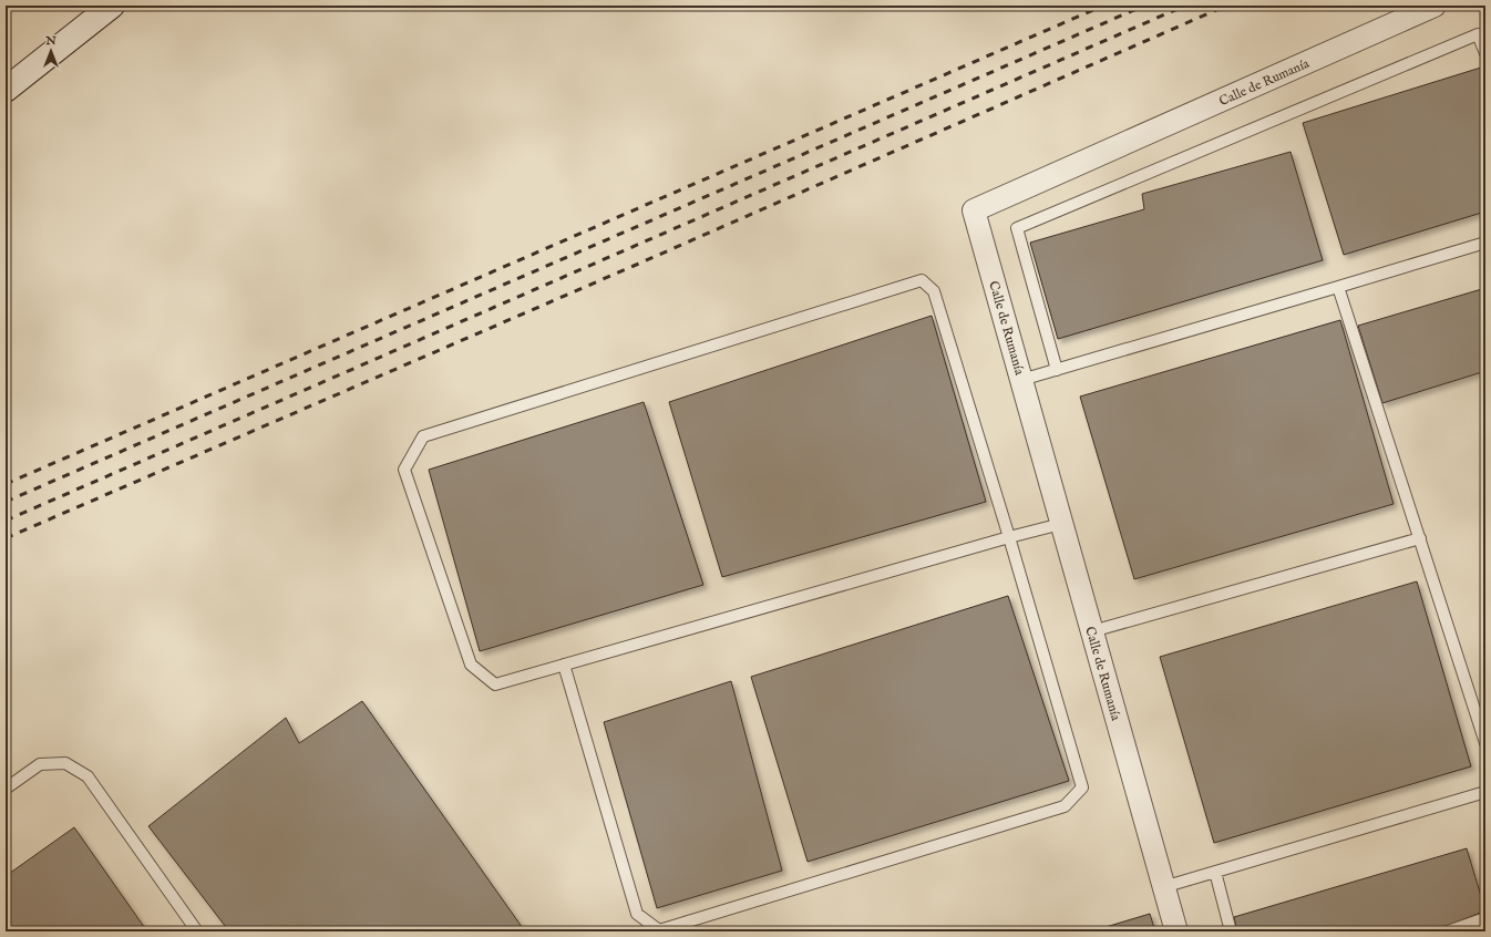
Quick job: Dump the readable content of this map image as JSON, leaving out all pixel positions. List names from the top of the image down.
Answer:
{
  "streets": {
    "street": ["Calle de Rumanía"]
  },
  "north": "top"
}
